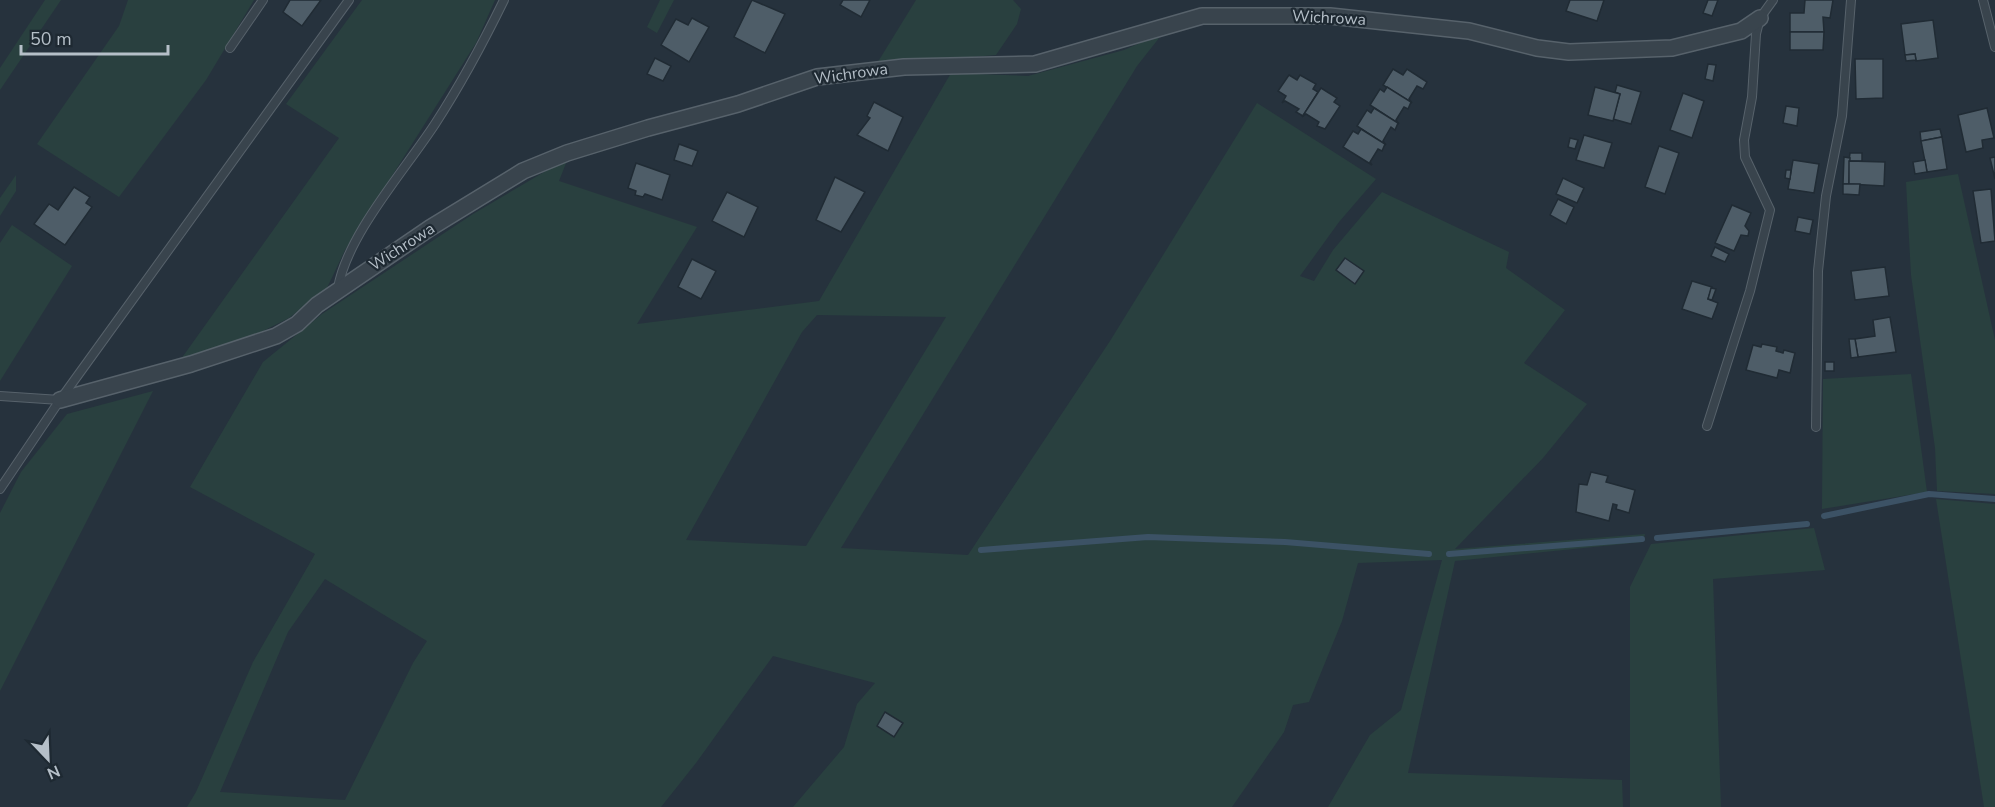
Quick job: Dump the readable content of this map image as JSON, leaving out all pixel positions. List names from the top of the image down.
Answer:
{
  "streets": {
    "street": ["Wichrowa"]
  },
  "scale_bar": "50 m",
  "north": "bottom right"
}
